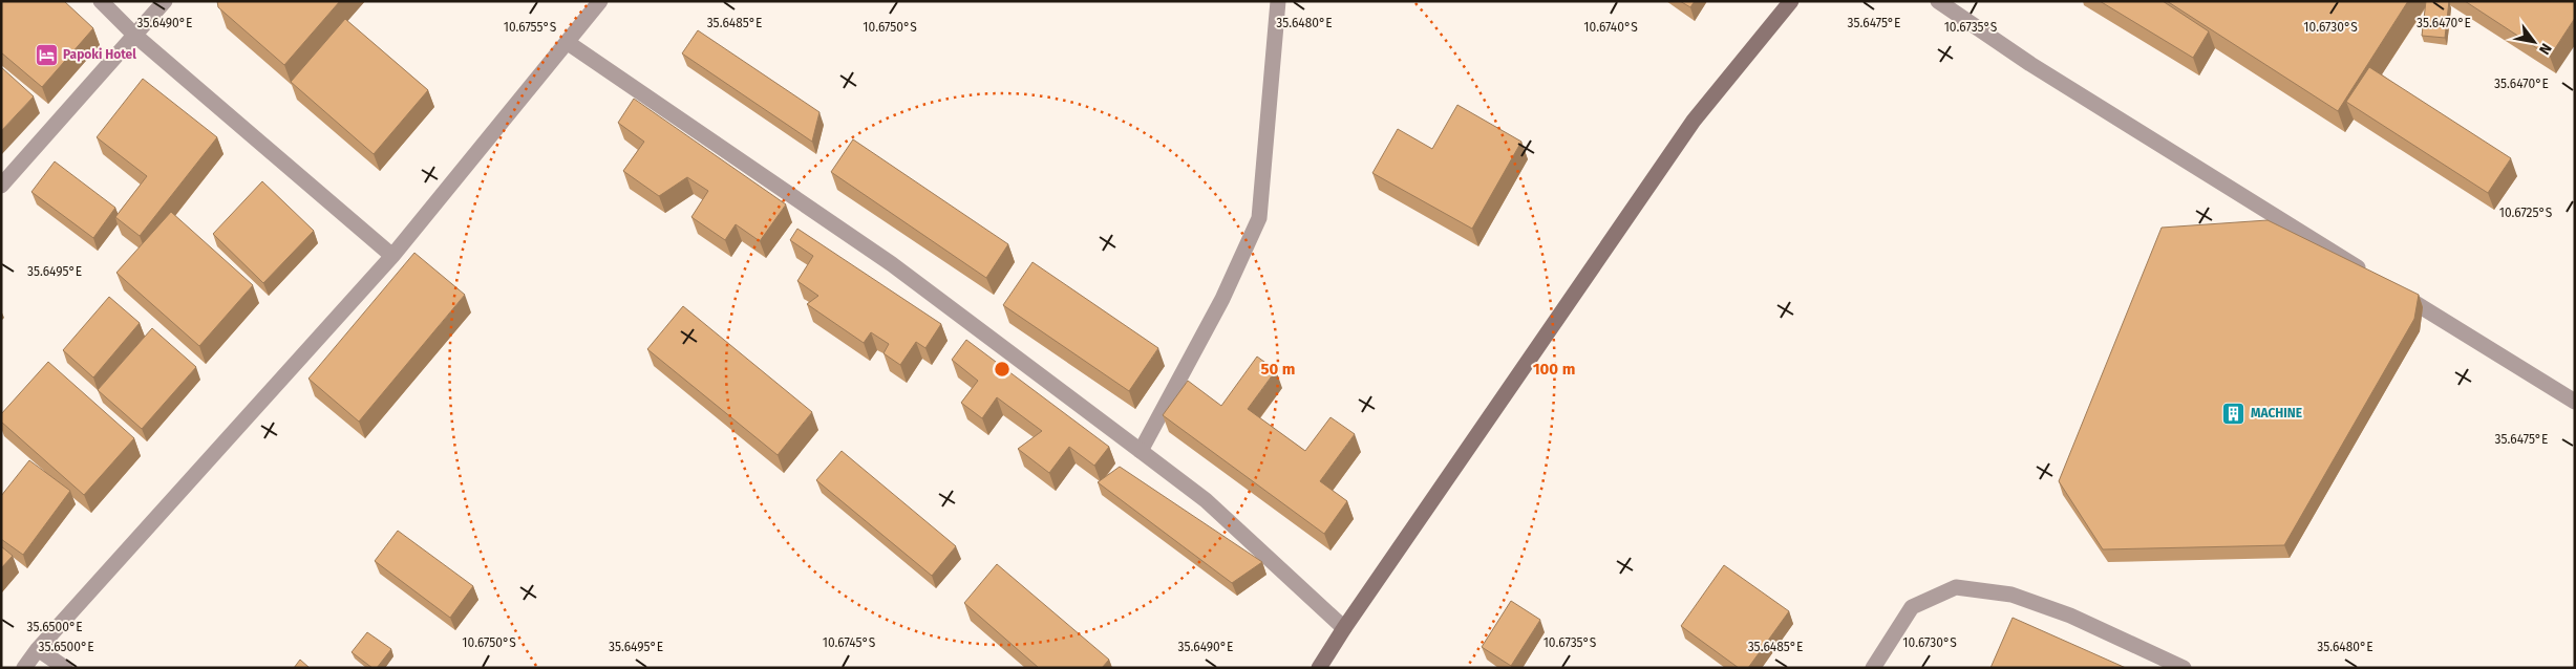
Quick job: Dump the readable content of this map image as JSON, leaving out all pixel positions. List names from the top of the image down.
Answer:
{
  "places": {
    "hotel": ["Papoki Hotel"],
    "building": ["MACHINE"]
  },
  "north": "bottom right",
  "coordinates": [
    "35.6475°E",
    "35.6470°E",
    "35.6490°E",
    "35.6485°E",
    "35.6480°E",
    "10.6755°S",
    "10.6750°S",
    "10.6740°S",
    "10.6735°S",
    "10.6730°S",
    "10.6725°S",
    "35.6495°E",
    "35.6500°E",
    "10.6745°S"
  ],
  "rings": ["50 m", "100 m"]
}
